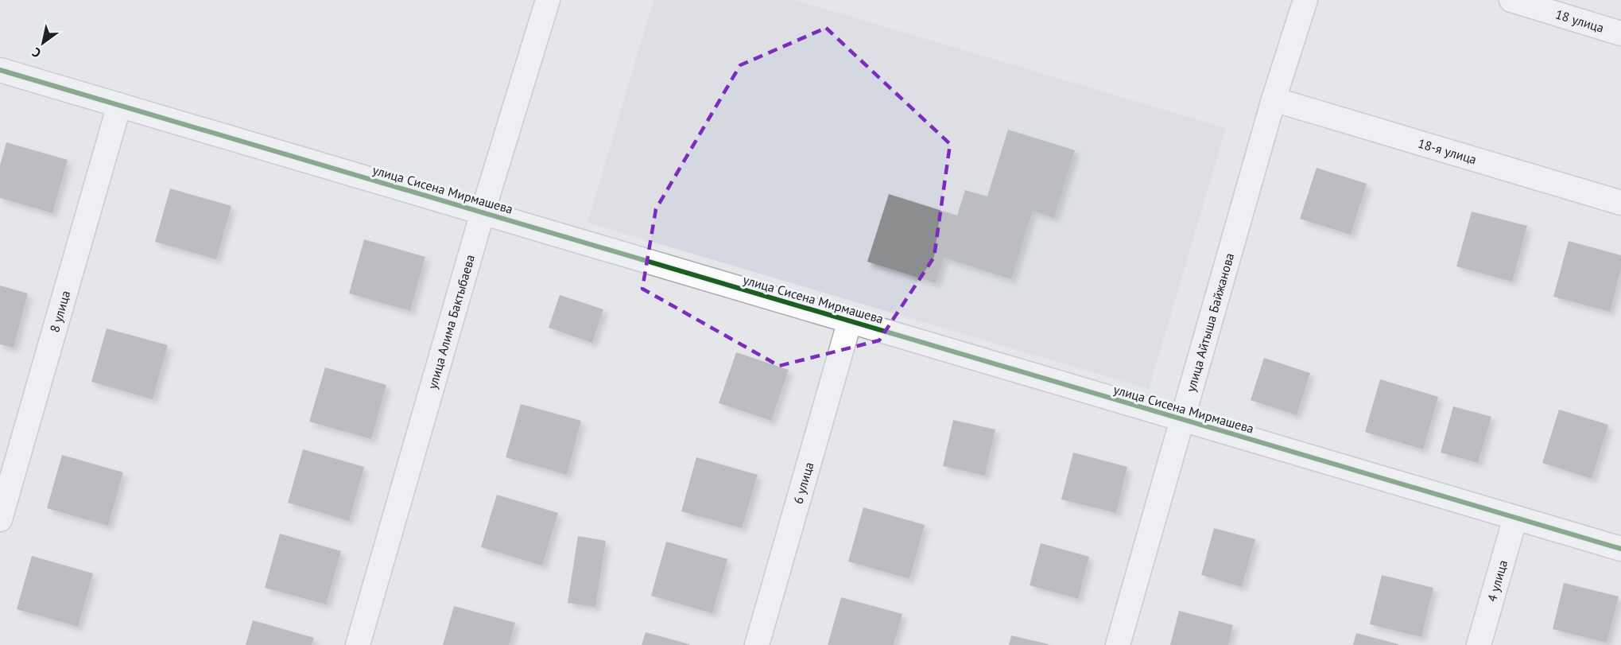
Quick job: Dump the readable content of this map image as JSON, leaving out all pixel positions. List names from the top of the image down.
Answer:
{
  "streets": {
    "street": [
      "18 улица",
      "18-я улица",
      "улица Сисена Мирмашева",
      "8 улица",
      "улица Алима Бактыбаева",
      "улица Айтыша Байжанова",
      "6 улица",
      "4 улица"
    ]
  },
  "crossings": [
    ["18-я улица", "улица Айтыша Байжанова"],
    ["улица Сисена Мирмашева", "8 улица"],
    ["улица Сисена Мирмашева", "улица Алима Бактыбаева"],
    ["улица Сисена Мирмашева", "улица Айтыша Байжанова"],
    ["улица Сисена Мирмашева", "6 улица"],
    ["улица Сисена Мирмашева", "4 улица"]
  ],
  "north": "bottom left"
}
